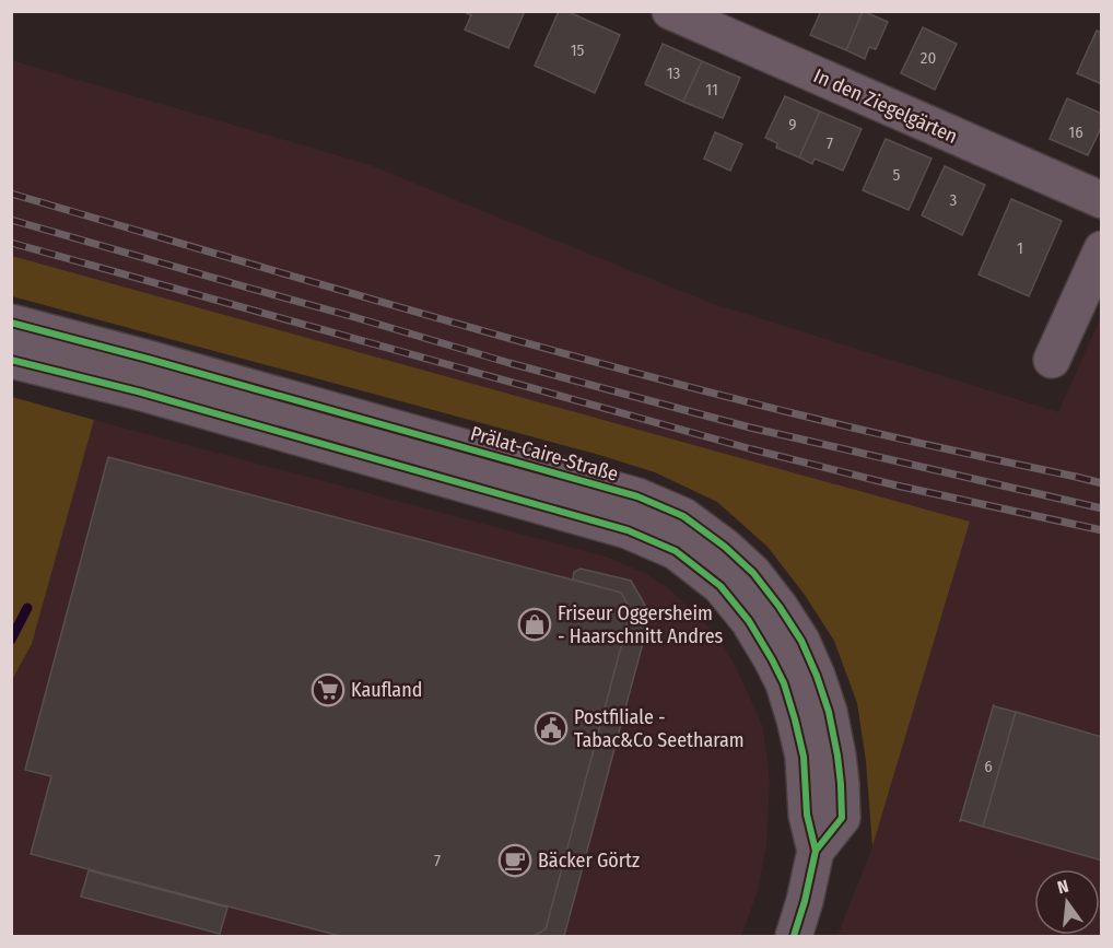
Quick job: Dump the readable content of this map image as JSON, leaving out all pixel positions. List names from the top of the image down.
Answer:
{
  "streets": {
    "street": ["In den Ziegelgärten", "Prälat-Caire-Straße"]
  },
  "places": {
    "shop": ["Friseur Oggersheim - Haarschnitt Andres"],
    "supermarket": ["Kaufland"],
    "public building": ["Postfiliale - Tabac&Co Seetharam"],
    "cafe": ["Bäcker Görtz"]
  },
  "house_numbers": [
    "15",
    "20",
    "13",
    "11",
    "9",
    "16",
    "7",
    "5",
    "3",
    "1",
    "6",
    "7"
  ],
  "north": "top"
}
